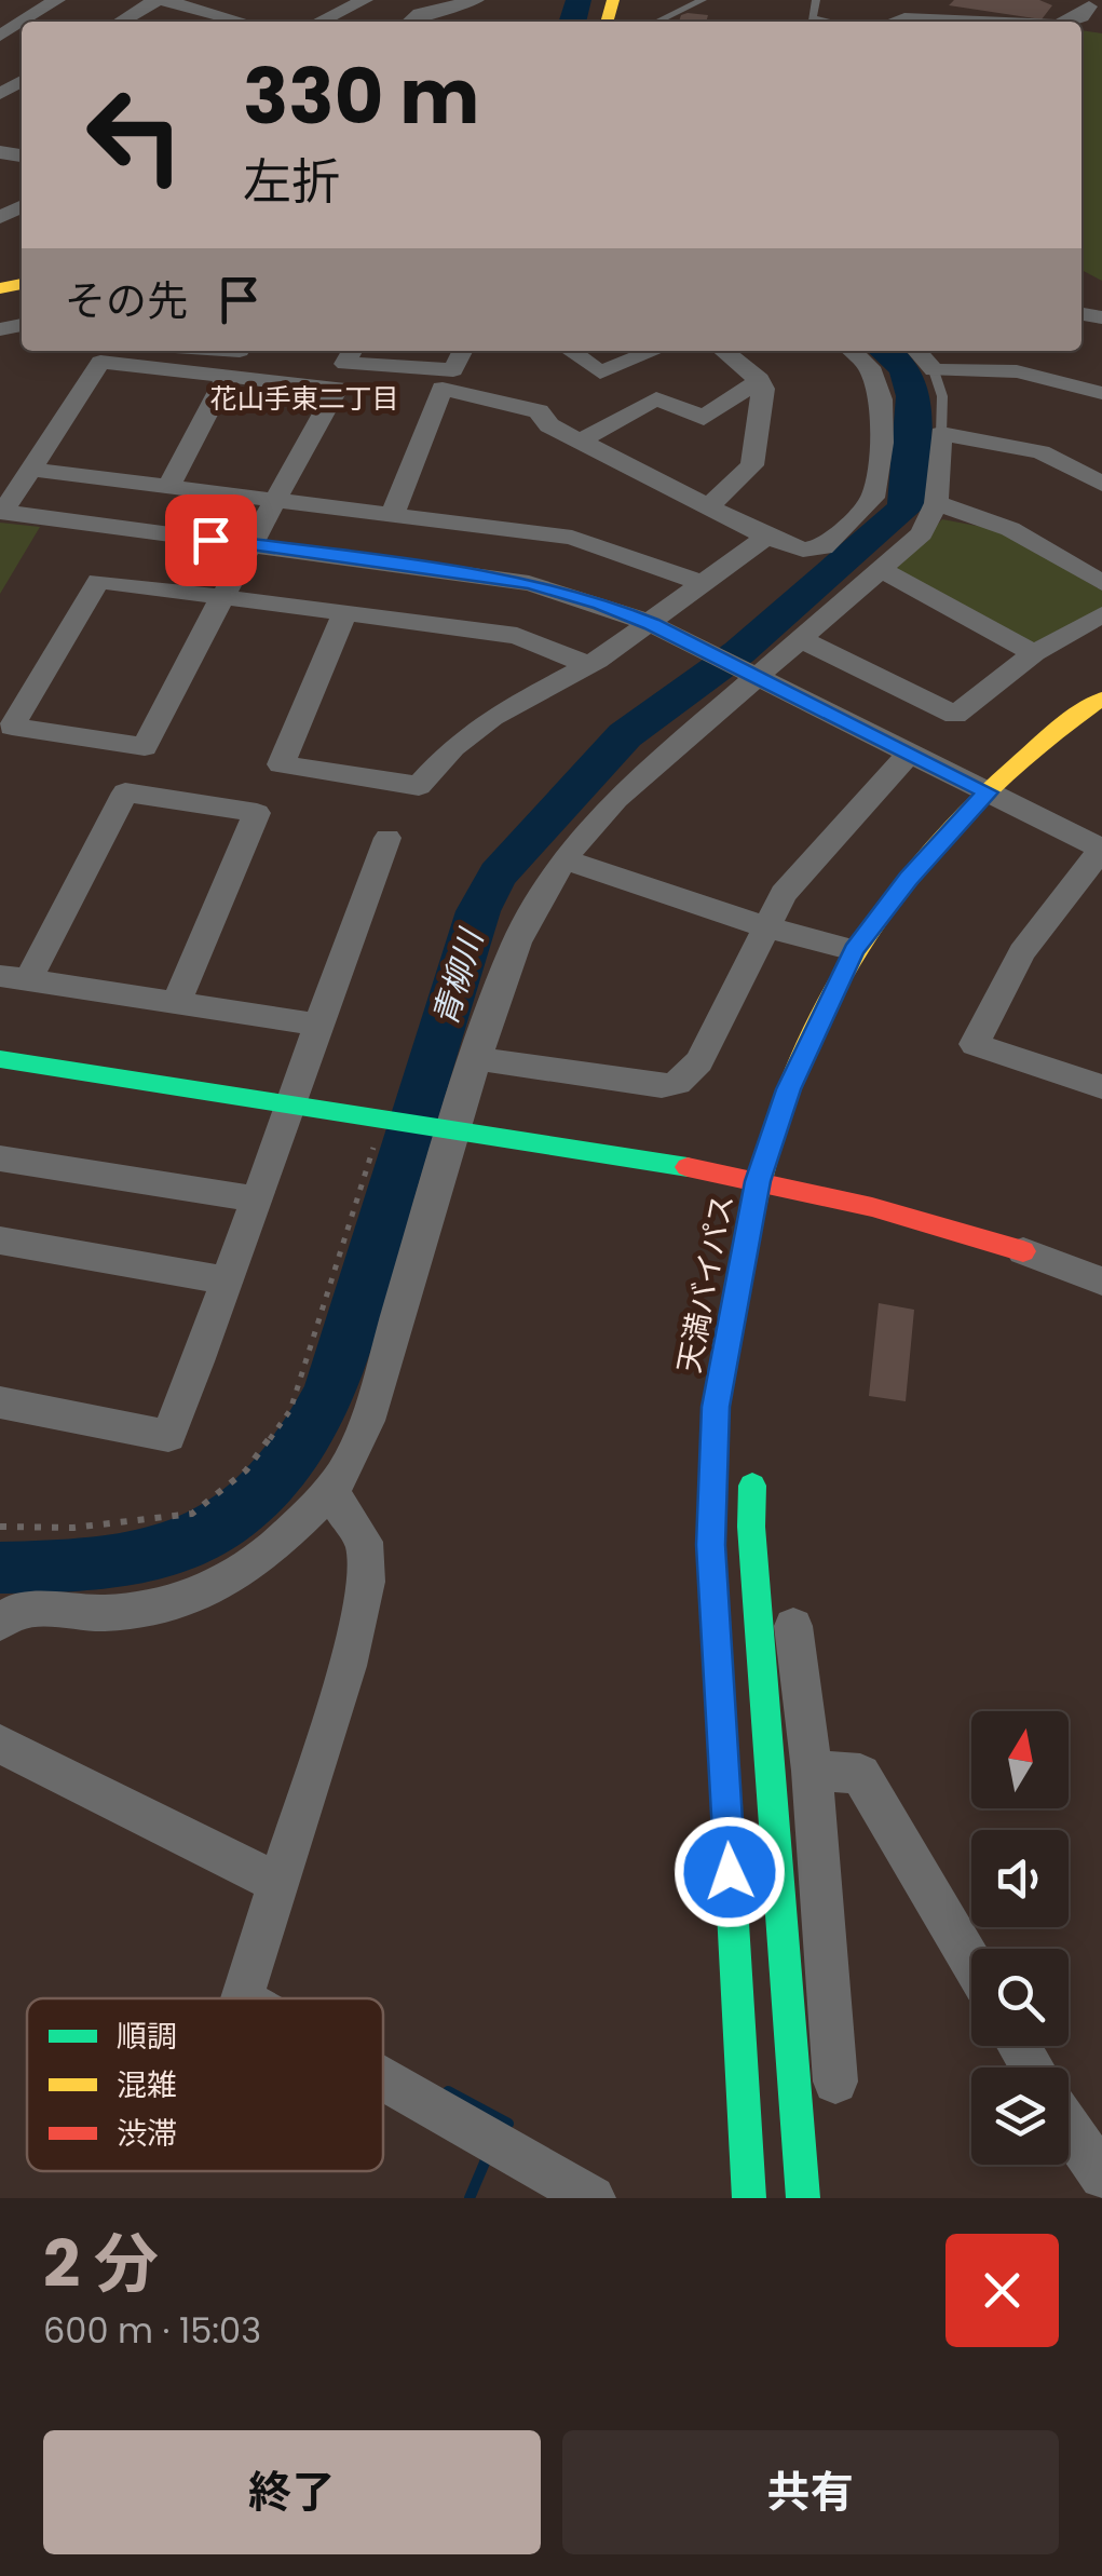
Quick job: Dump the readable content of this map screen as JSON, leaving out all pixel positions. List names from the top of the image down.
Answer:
{
  "streets": {
    "main road": ["天満バイパス"]
  },
  "districts": ["花山手東二丁目"],
  "water": ["青柳川"],
  "legend": ["順調", "混雑", "渋滞"],
  "north": "top",
  "page": {
    "turn": ["330 m", "左折"],
    "then": "その先",
    "heading": ["2 分", "600 m · 15:03"],
    "buttons": ["終了", "共有"]
  }
}
